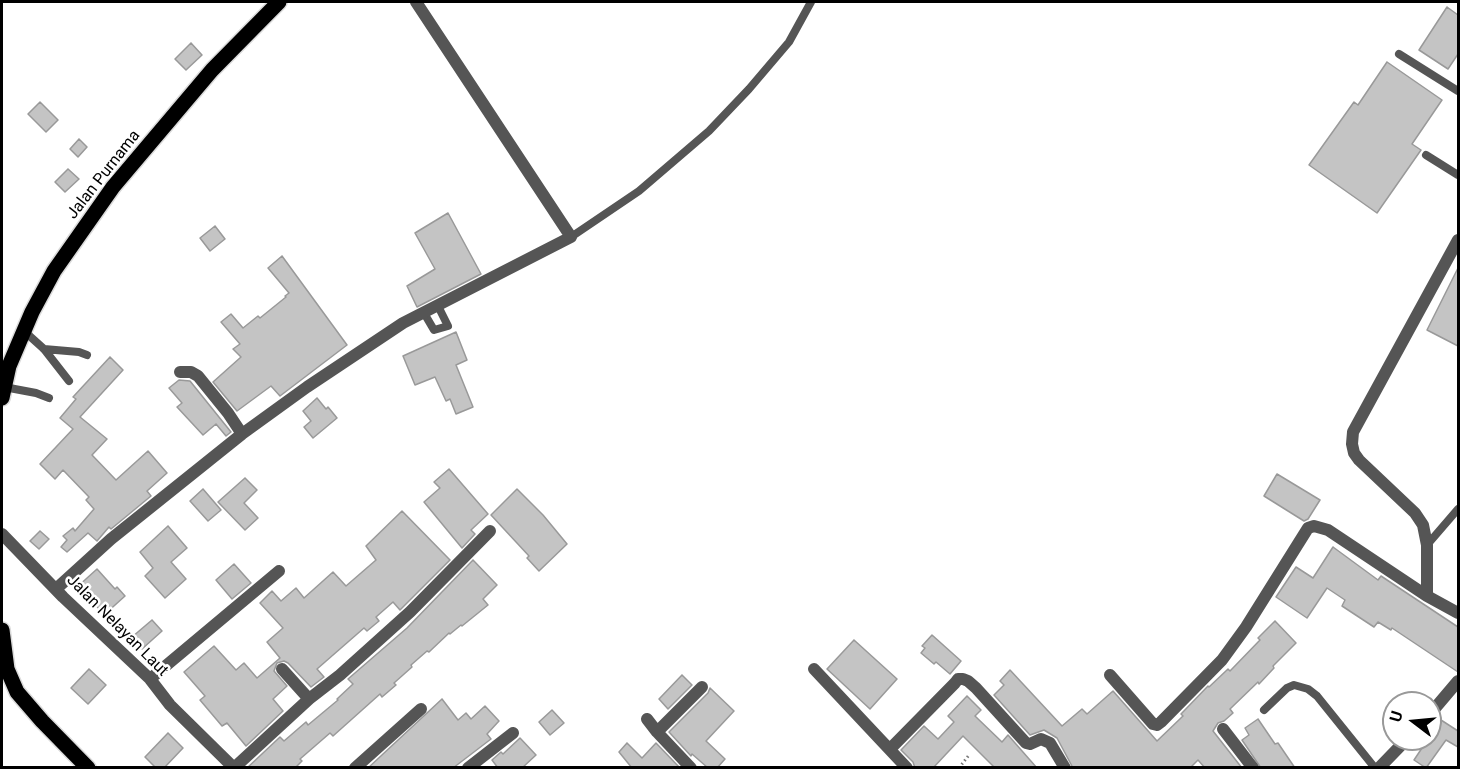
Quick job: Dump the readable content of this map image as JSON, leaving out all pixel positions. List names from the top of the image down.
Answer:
{
  "streets": {
    "main road": ["Jalan Purnama"],
    "street": ["Jalan Nelayan Laut"]
  },
  "north": "left"
}
